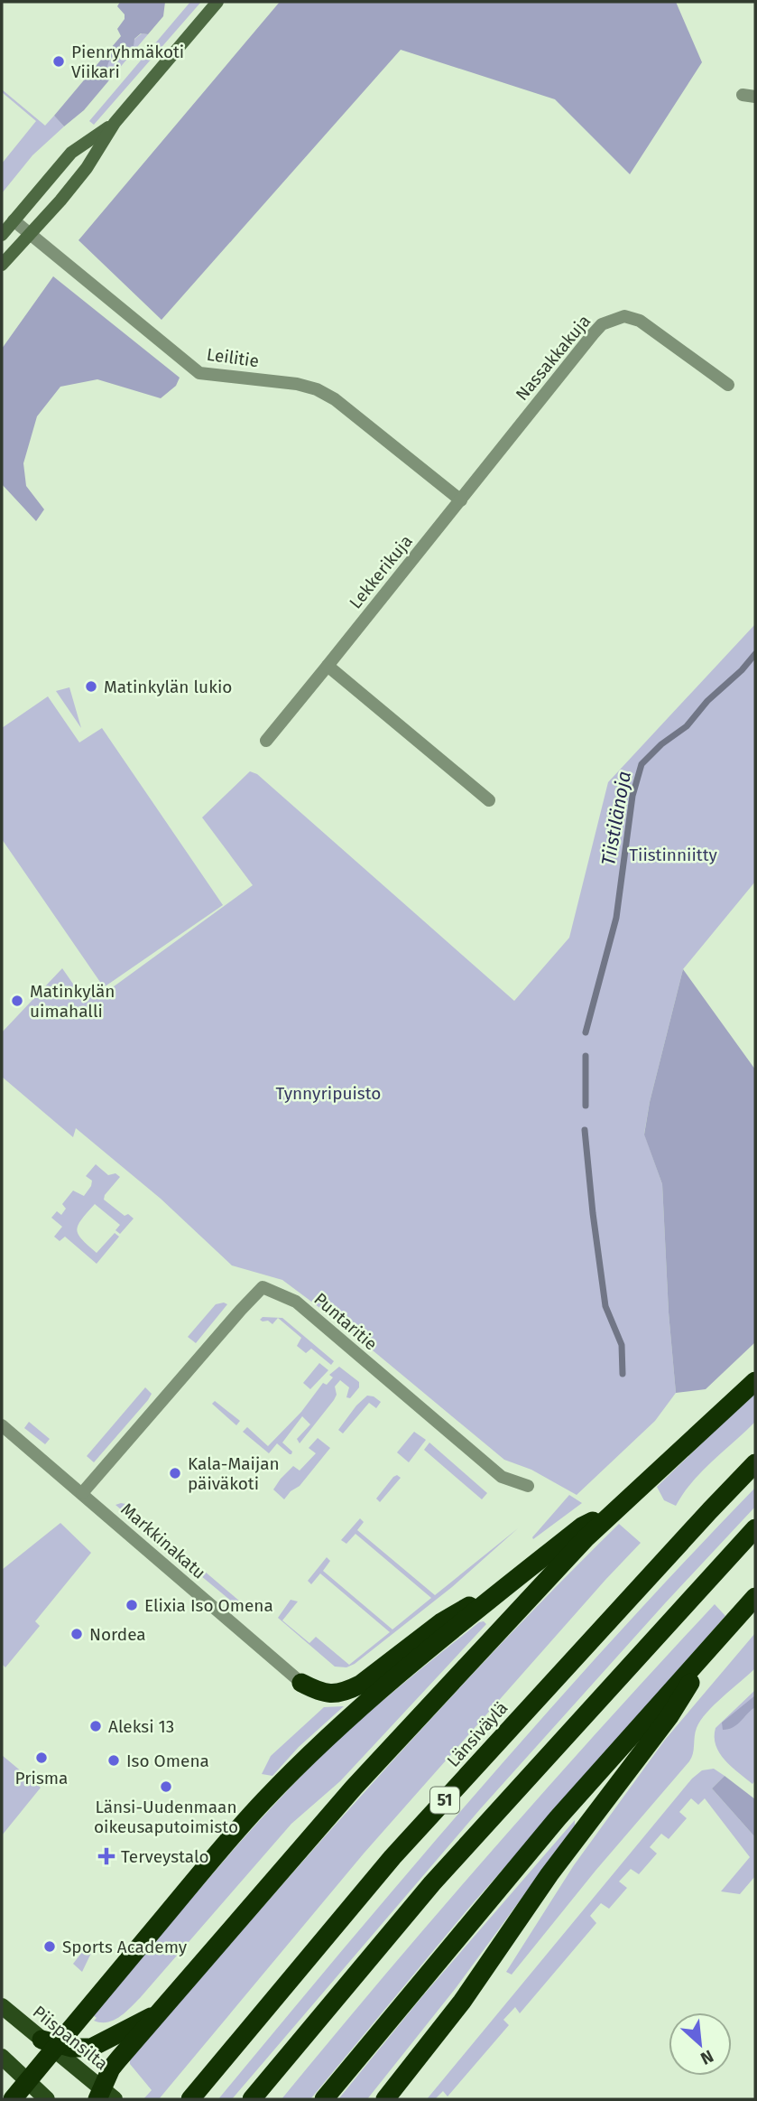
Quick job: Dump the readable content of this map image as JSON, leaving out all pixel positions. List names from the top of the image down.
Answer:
{
  "streets": {
    "highway": ["Länsiväylä", "51"],
    "main road": ["Piispansilta"],
    "street": [
      "Leilitie",
      "Nassakkakuja",
      "Lekkerikuja",
      "Puntaritie",
      "Markkinakatu"
    ]
  },
  "crossings": [
    ["Leilitie", "Nassakkakuja"],
    ["Leilitie", "Lekkerikuja"],
    ["Nassakkakuja", "Lekkerikuja"],
    ["Puntaritie", "Markkinakatu"]
  ],
  "water": ["Tiistilänoja"],
  "parks": ["Tiistinniitty", "Tynnyripuisto"],
  "places": {
    "other": [
      "Pienryhmäkoti Viikari",
      "Matinkylän lukio",
      "Matinkylän uimahalli",
      "Kala-Maijan päiväkoti",
      "Elixia Iso Omena",
      "Nordea",
      "Aleksi 13",
      "Prisma",
      "Iso Omena",
      "Länsi-Uudenmaan oikeusaputoimisto",
      "Sports Academy"
    ],
    "health": ["Terveystalo"]
  },
  "north": "bottom right"
}
